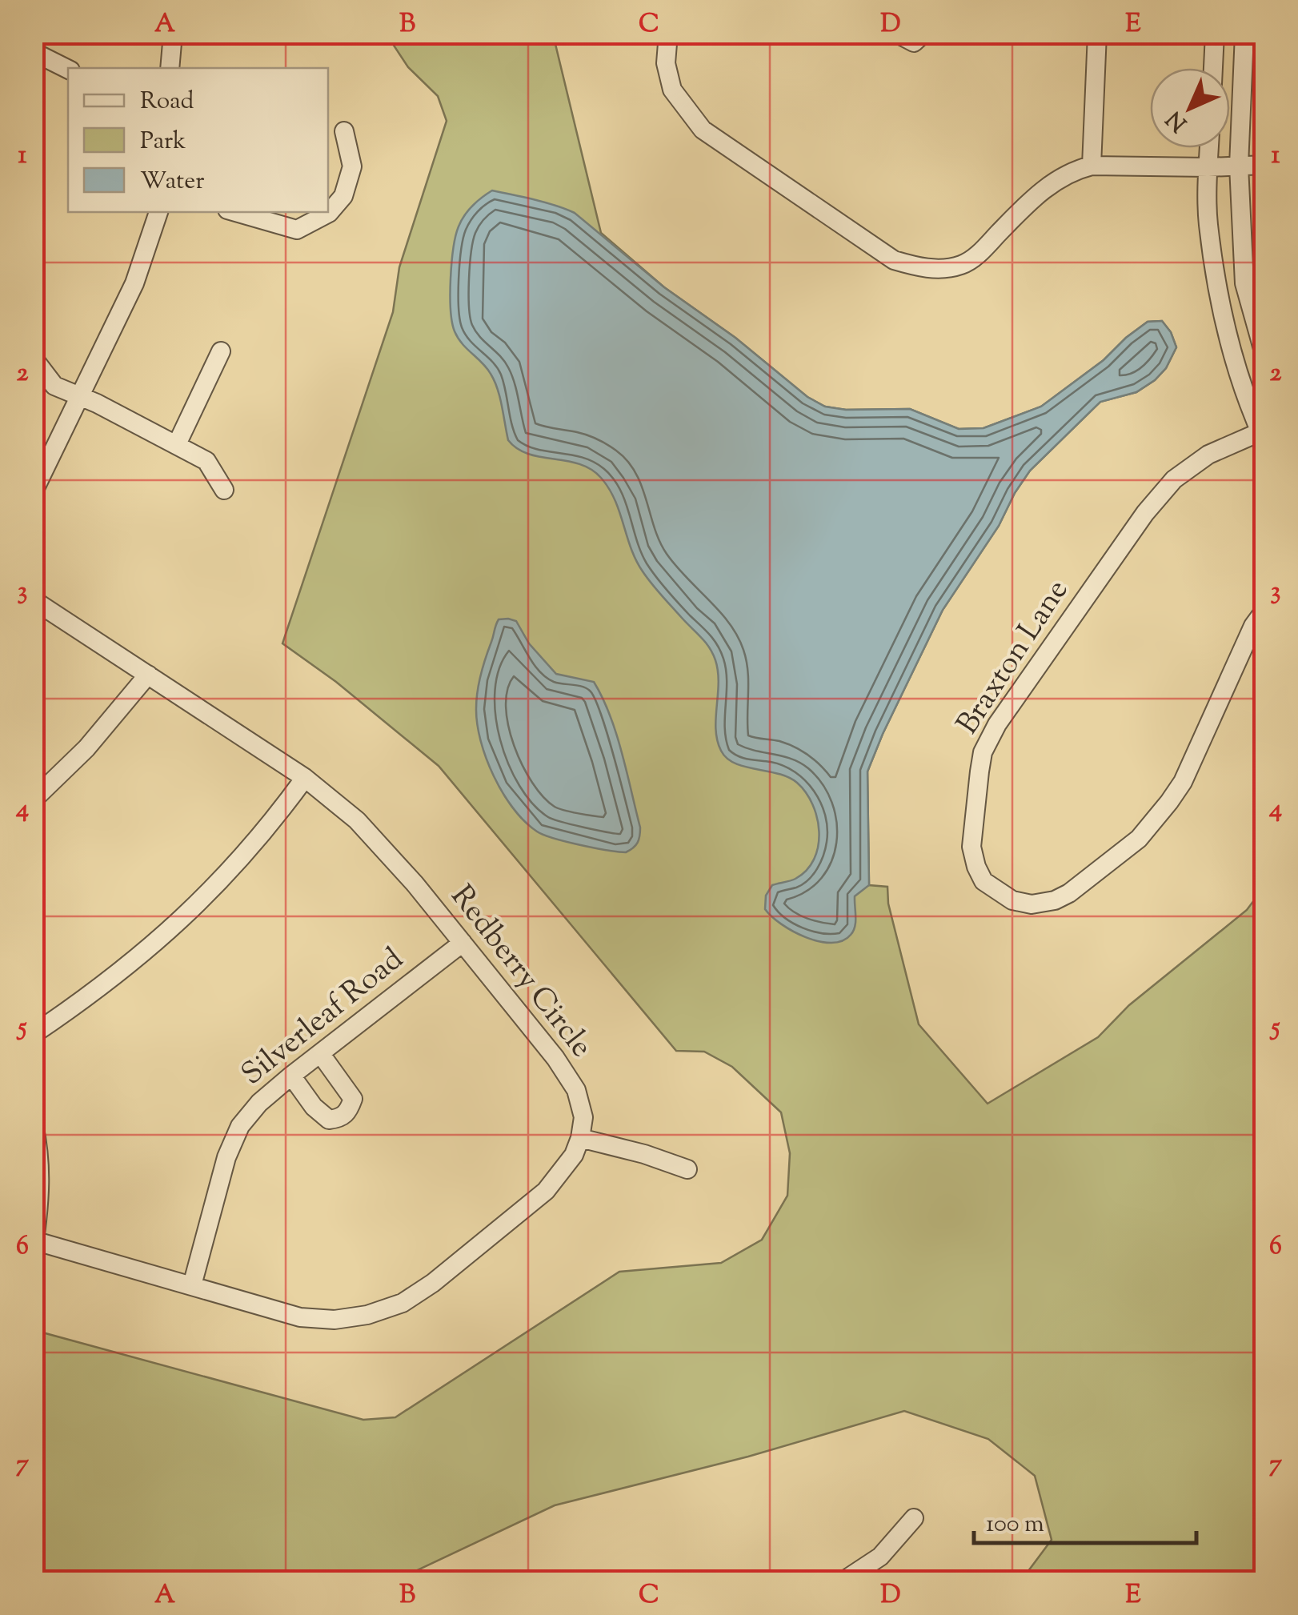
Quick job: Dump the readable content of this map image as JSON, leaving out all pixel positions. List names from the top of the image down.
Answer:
{
  "streets": {
    "street": ["Braxton Lane", "Redberry Circle", "Silverleaf Road"]
  },
  "crossings": [
    ["Redberry Circle", "Silverleaf Road"]
  ],
  "legend": ["Road", "Park", "Water"],
  "scale_bar": "100 m",
  "north": "bottom left",
  "grid": {
    "columns": [
      "A",
      "B",
      "C",
      "D",
      "E"
    ],
    "rows": [
      "1",
      "2",
      "3",
      "4",
      "5",
      "6",
      "7"
    ]
  }
}
